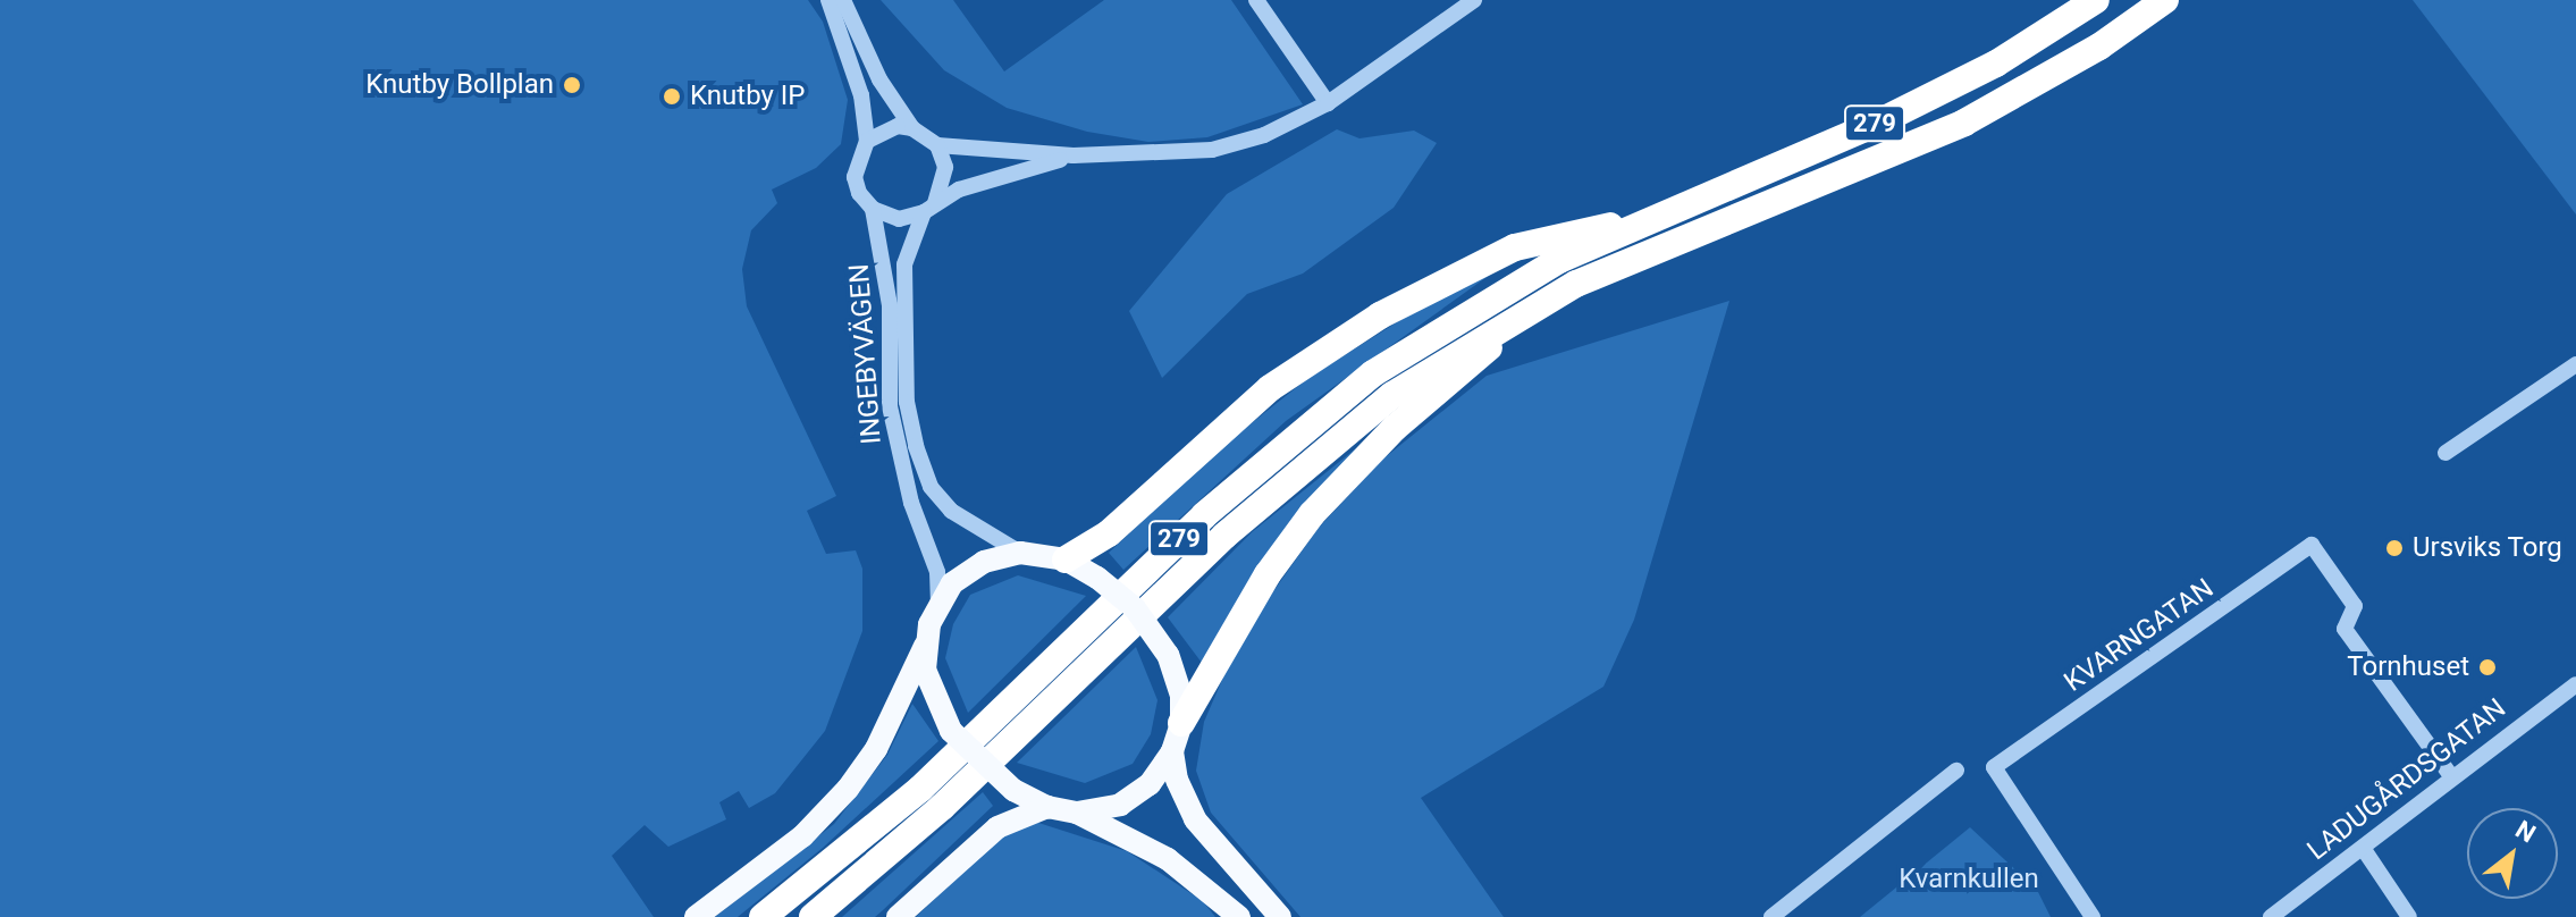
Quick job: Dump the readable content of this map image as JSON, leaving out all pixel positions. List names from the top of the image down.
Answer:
{
  "streets": {
    "highway": ["279"],
    "street": ["INGEBYVÄGEN", "KVARNGATAN", "LADUGÅRDSGATAN"]
  },
  "crossings": [
    ["KVARNGATAN", "LADUGÅRDSGATAN"]
  ],
  "parks": ["Kvarnkullen"],
  "places": [
    "Knutby Bollplan",
    "Knutby IP",
    "Ursviks Torg",
    "Tornhuset"
  ],
  "north": "top right"
}
